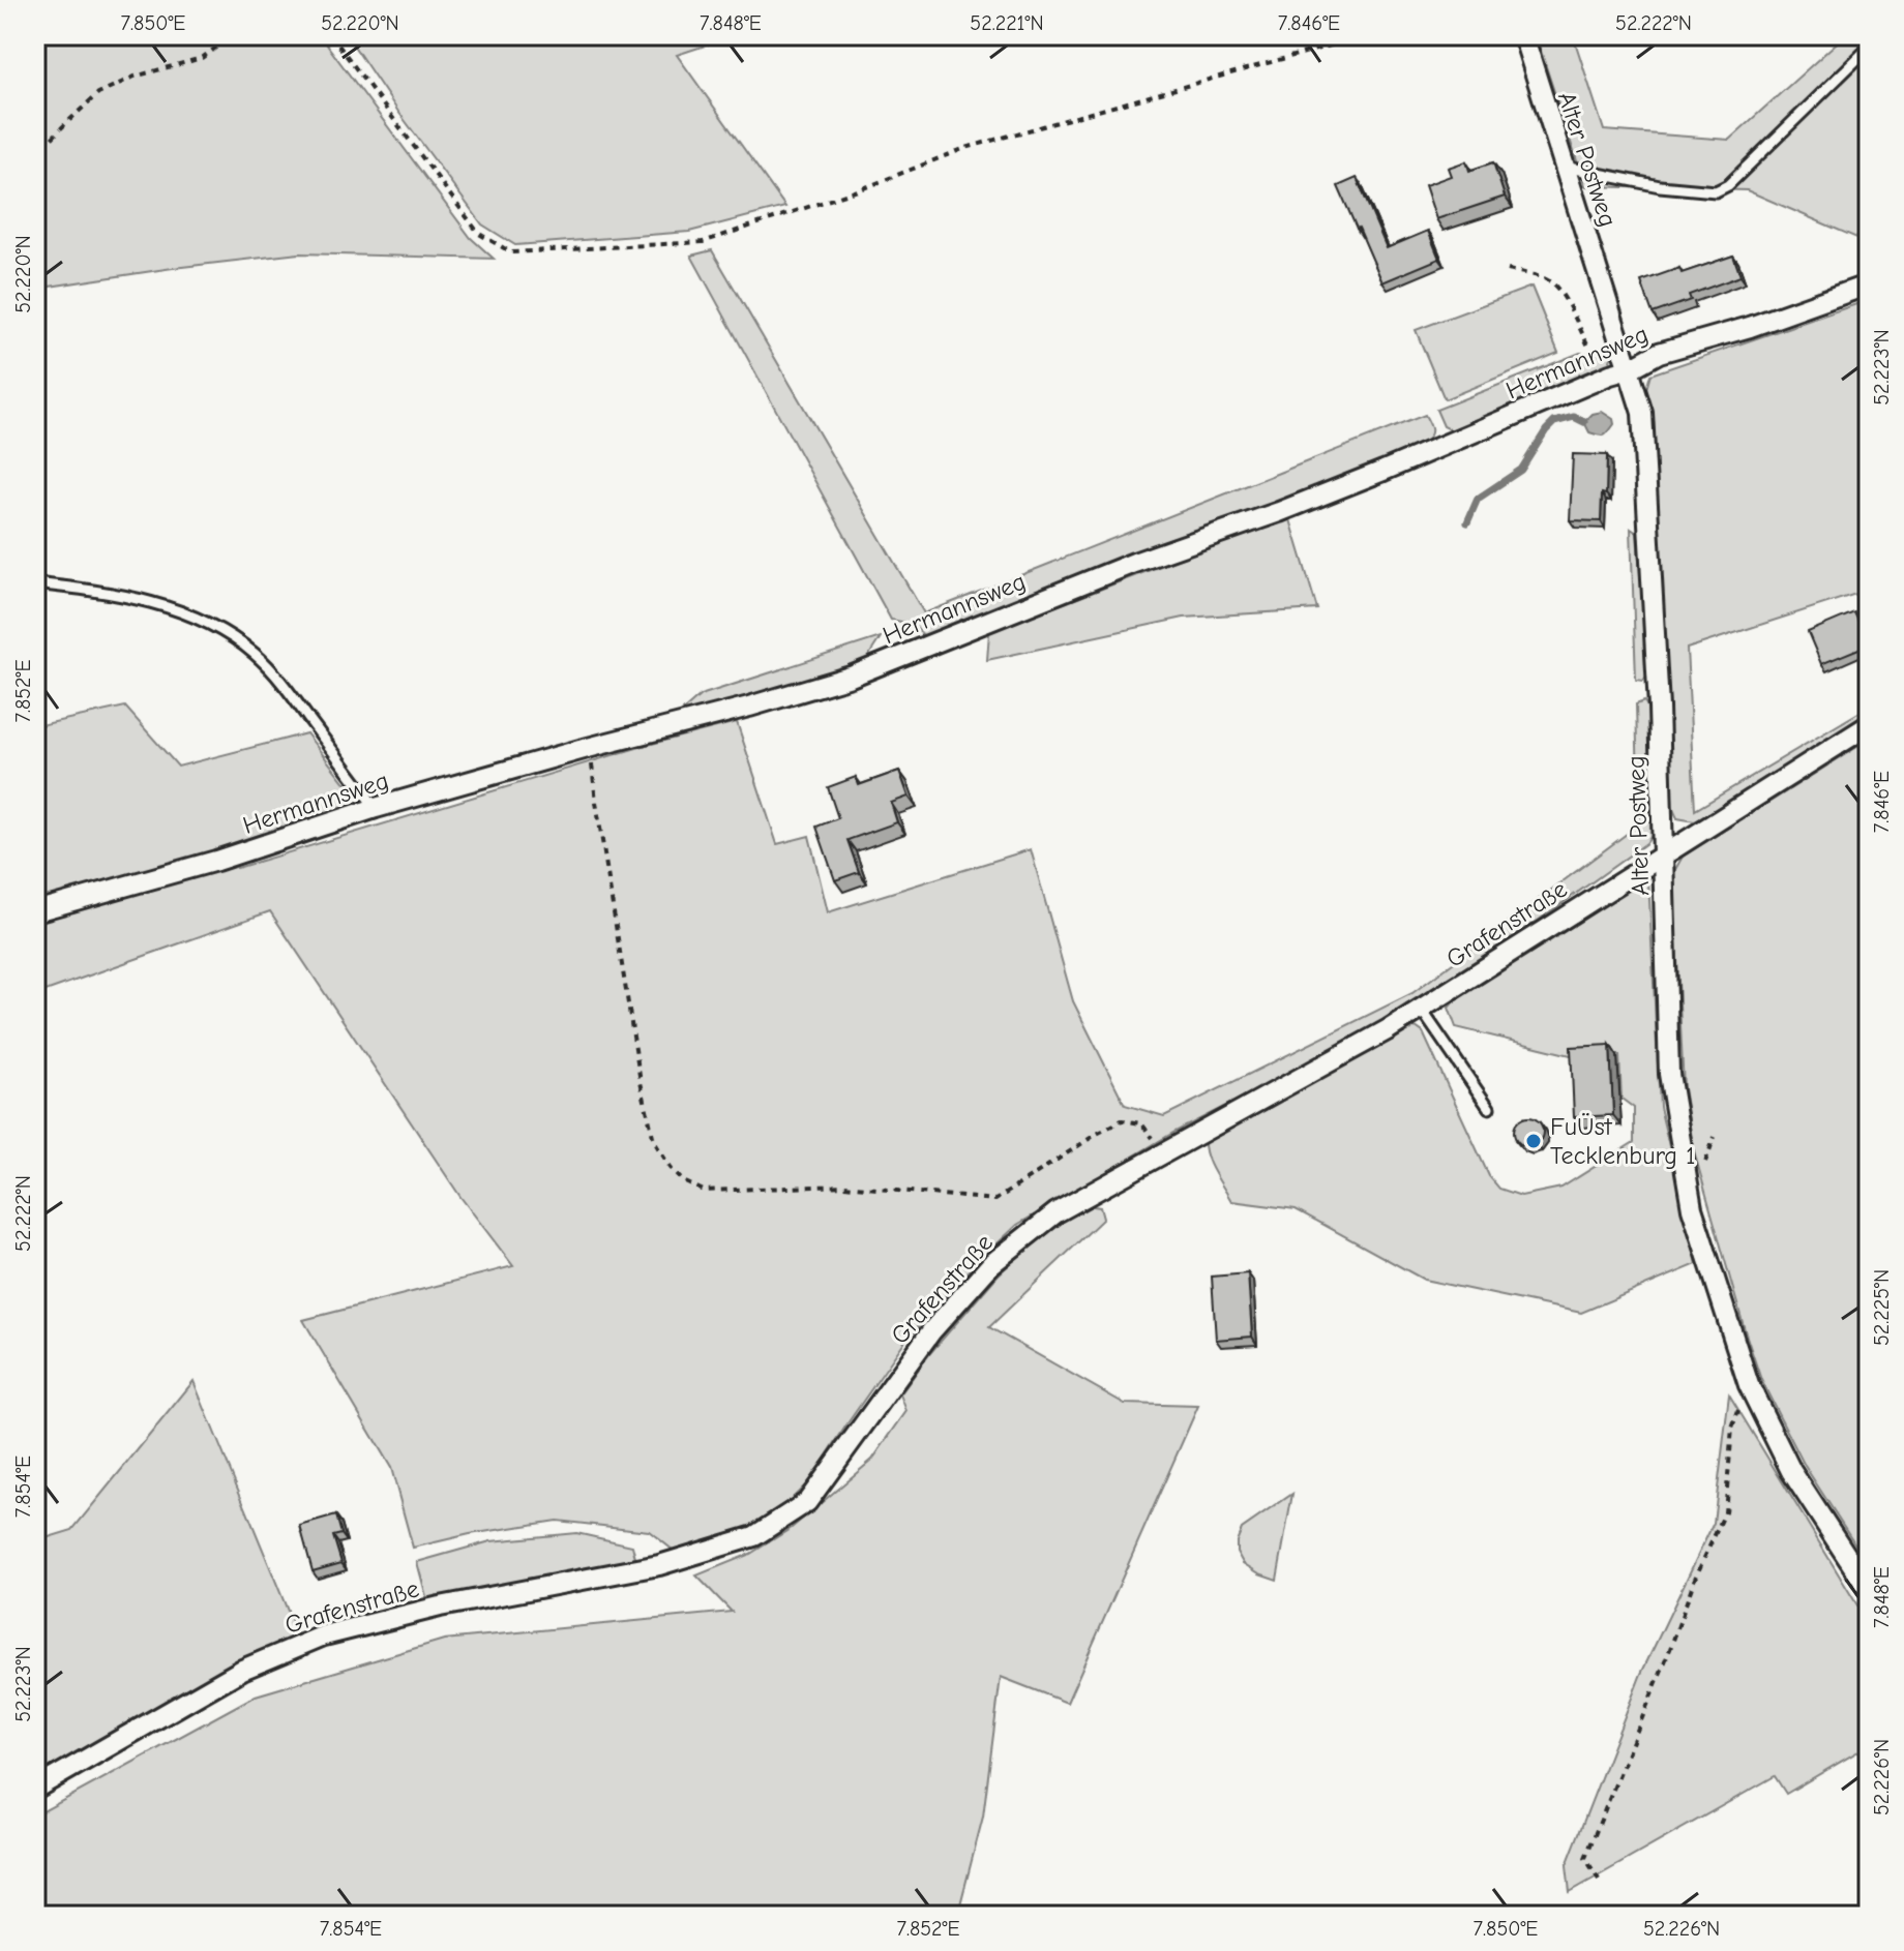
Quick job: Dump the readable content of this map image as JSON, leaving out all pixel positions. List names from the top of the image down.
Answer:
{
  "streets": {
    "street": ["Alter Postweg", "Hermannsweg", "Grafenstraße"]
  },
  "crossings": [
    ["Alter Postweg", "Hermannsweg"],
    ["Alter Postweg", "Grafenstraße"]
  ],
  "places": ["FuÜst Tecklenburg 1"],
  "coordinates": [
    "7.850°E",
    "52.220°N",
    "7.848°E",
    "52.221°N",
    "7.846°E",
    "52.222°N",
    "52.223°N",
    "7.852°E",
    "52.225°N",
    "7.854°E",
    "52.226°N"
  ]
}
